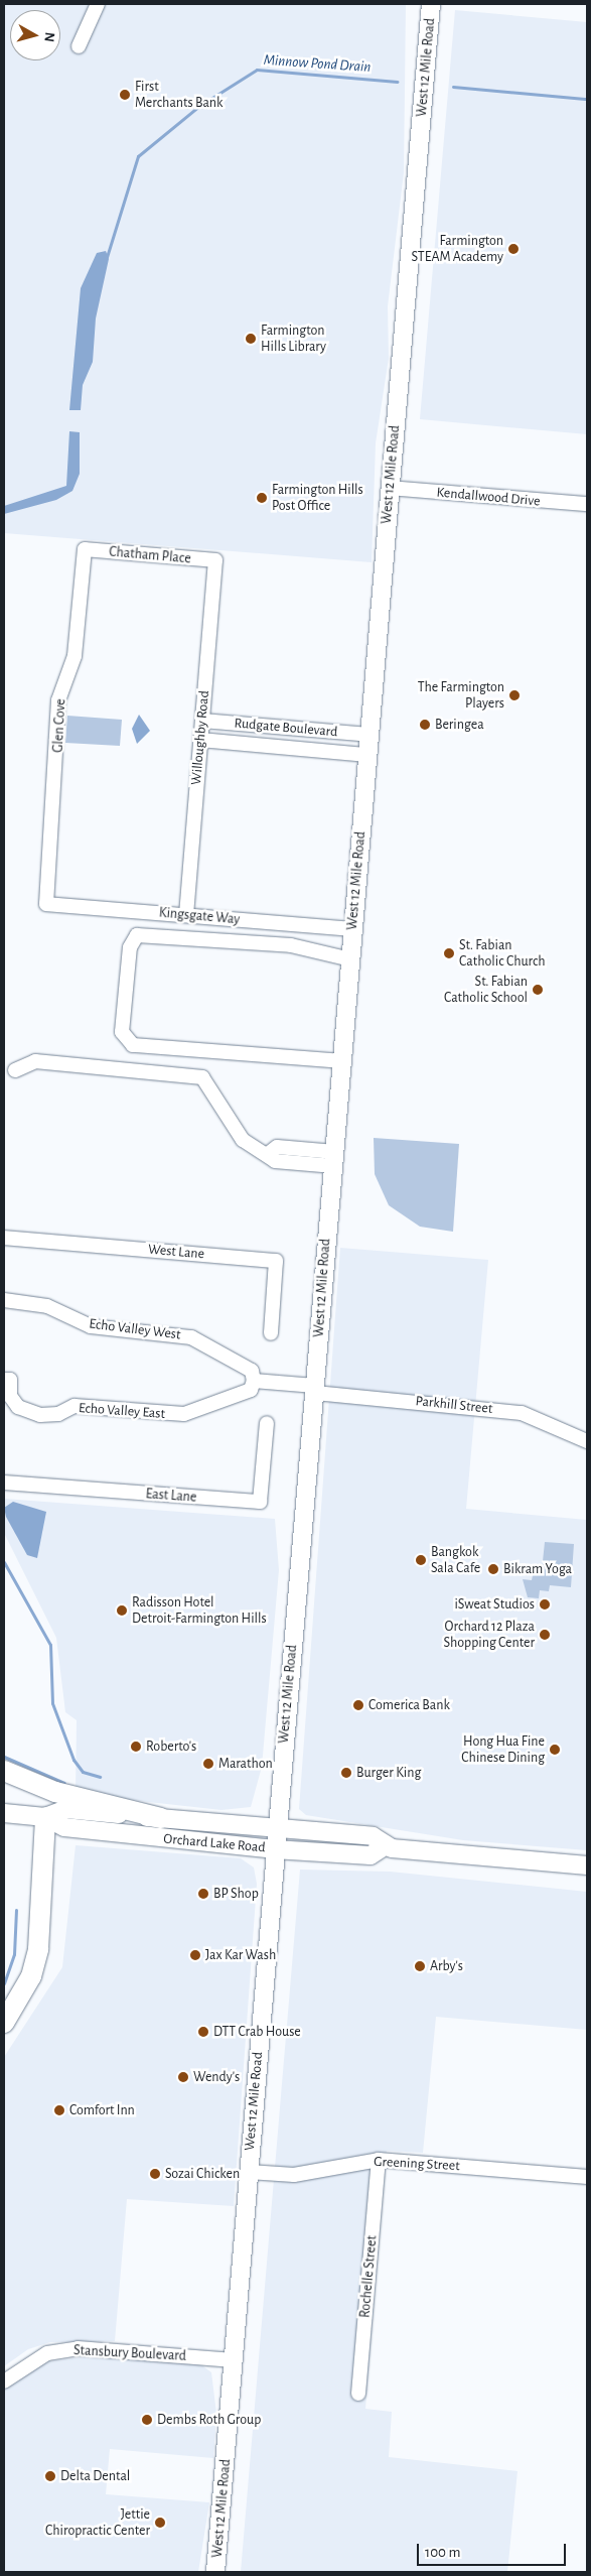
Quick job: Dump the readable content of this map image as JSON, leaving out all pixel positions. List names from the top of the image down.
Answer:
{
  "streets": {
    "main road": ["West 12 Mile Road", "Orchard Lake Road"],
    "street": [
      "Kendallwood Drive",
      "Chatham Place",
      "Glen Cove",
      "Rudgate Boulevard",
      "Willoughby Road",
      "Kingsgate Way",
      "West Lane",
      "Echo Valley West",
      "Parkhill Street",
      "Echo Valley East",
      "East Lane",
      "Greening Street",
      "Rochelle Street",
      "Stansbury Boulevard"
    ]
  },
  "crossings": [
    ["West 12 Mile Road", "Kendallwood Drive"],
    ["West 12 Mile Road", "Rudgate Boulevard"],
    ["West 12 Mile Road", "Kingsgate Way"],
    ["West 12 Mile Road", "Parkhill Street"],
    ["West 12 Mile Road", "Orchard Lake Road"],
    ["West 12 Mile Road", "Greening Street"],
    ["West 12 Mile Road", "Stansbury Boulevard"],
    ["Chatham Place", "Glen Cove"],
    ["Chatham Place", "Willoughby Road"],
    ["Glen Cove", "Kingsgate Way"],
    ["Rudgate Boulevard", "Willoughby Road"],
    ["Willoughby Road", "Kingsgate Way"],
    ["Echo Valley West", "Parkhill Street"],
    ["Echo Valley West", "Echo Valley East"],
    ["Parkhill Street", "Echo Valley East"],
    ["Greening Street", "Rochelle Street"]
  ],
  "water": ["Minnow Pond Drain"],
  "places": [
    "First Merchants Bank",
    "Farmington STEAM Academy",
    "Farmington Hills Library",
    "Farmington Hills Post Office",
    "The Farmington Players",
    "Beringea",
    "St. Fabian Catholic Church",
    "St. Fabian Catholic School",
    "Bangkok Sala Cafe",
    "Bikram Yoga",
    "iSweat Studios",
    "Radisson Hotel Detroit-Farmington Hills",
    "Orchard 12 Plaza Shopping Center",
    "Comerica Bank",
    "Roberto's",
    "Hong Hua Fine Chinese Dining",
    "Marathon",
    "Burger King",
    "BP Shop",
    "Jax Kar Wash",
    "Arby's",
    "DTT Crab House",
    "Wendy's",
    "Comfort Inn",
    "Sozai Chicken",
    "Dembs Roth Group",
    "Delta Dental",
    "Jettie Chiropractic Center"
  ],
  "scale_bar": "100 m",
  "north": "right"
}
